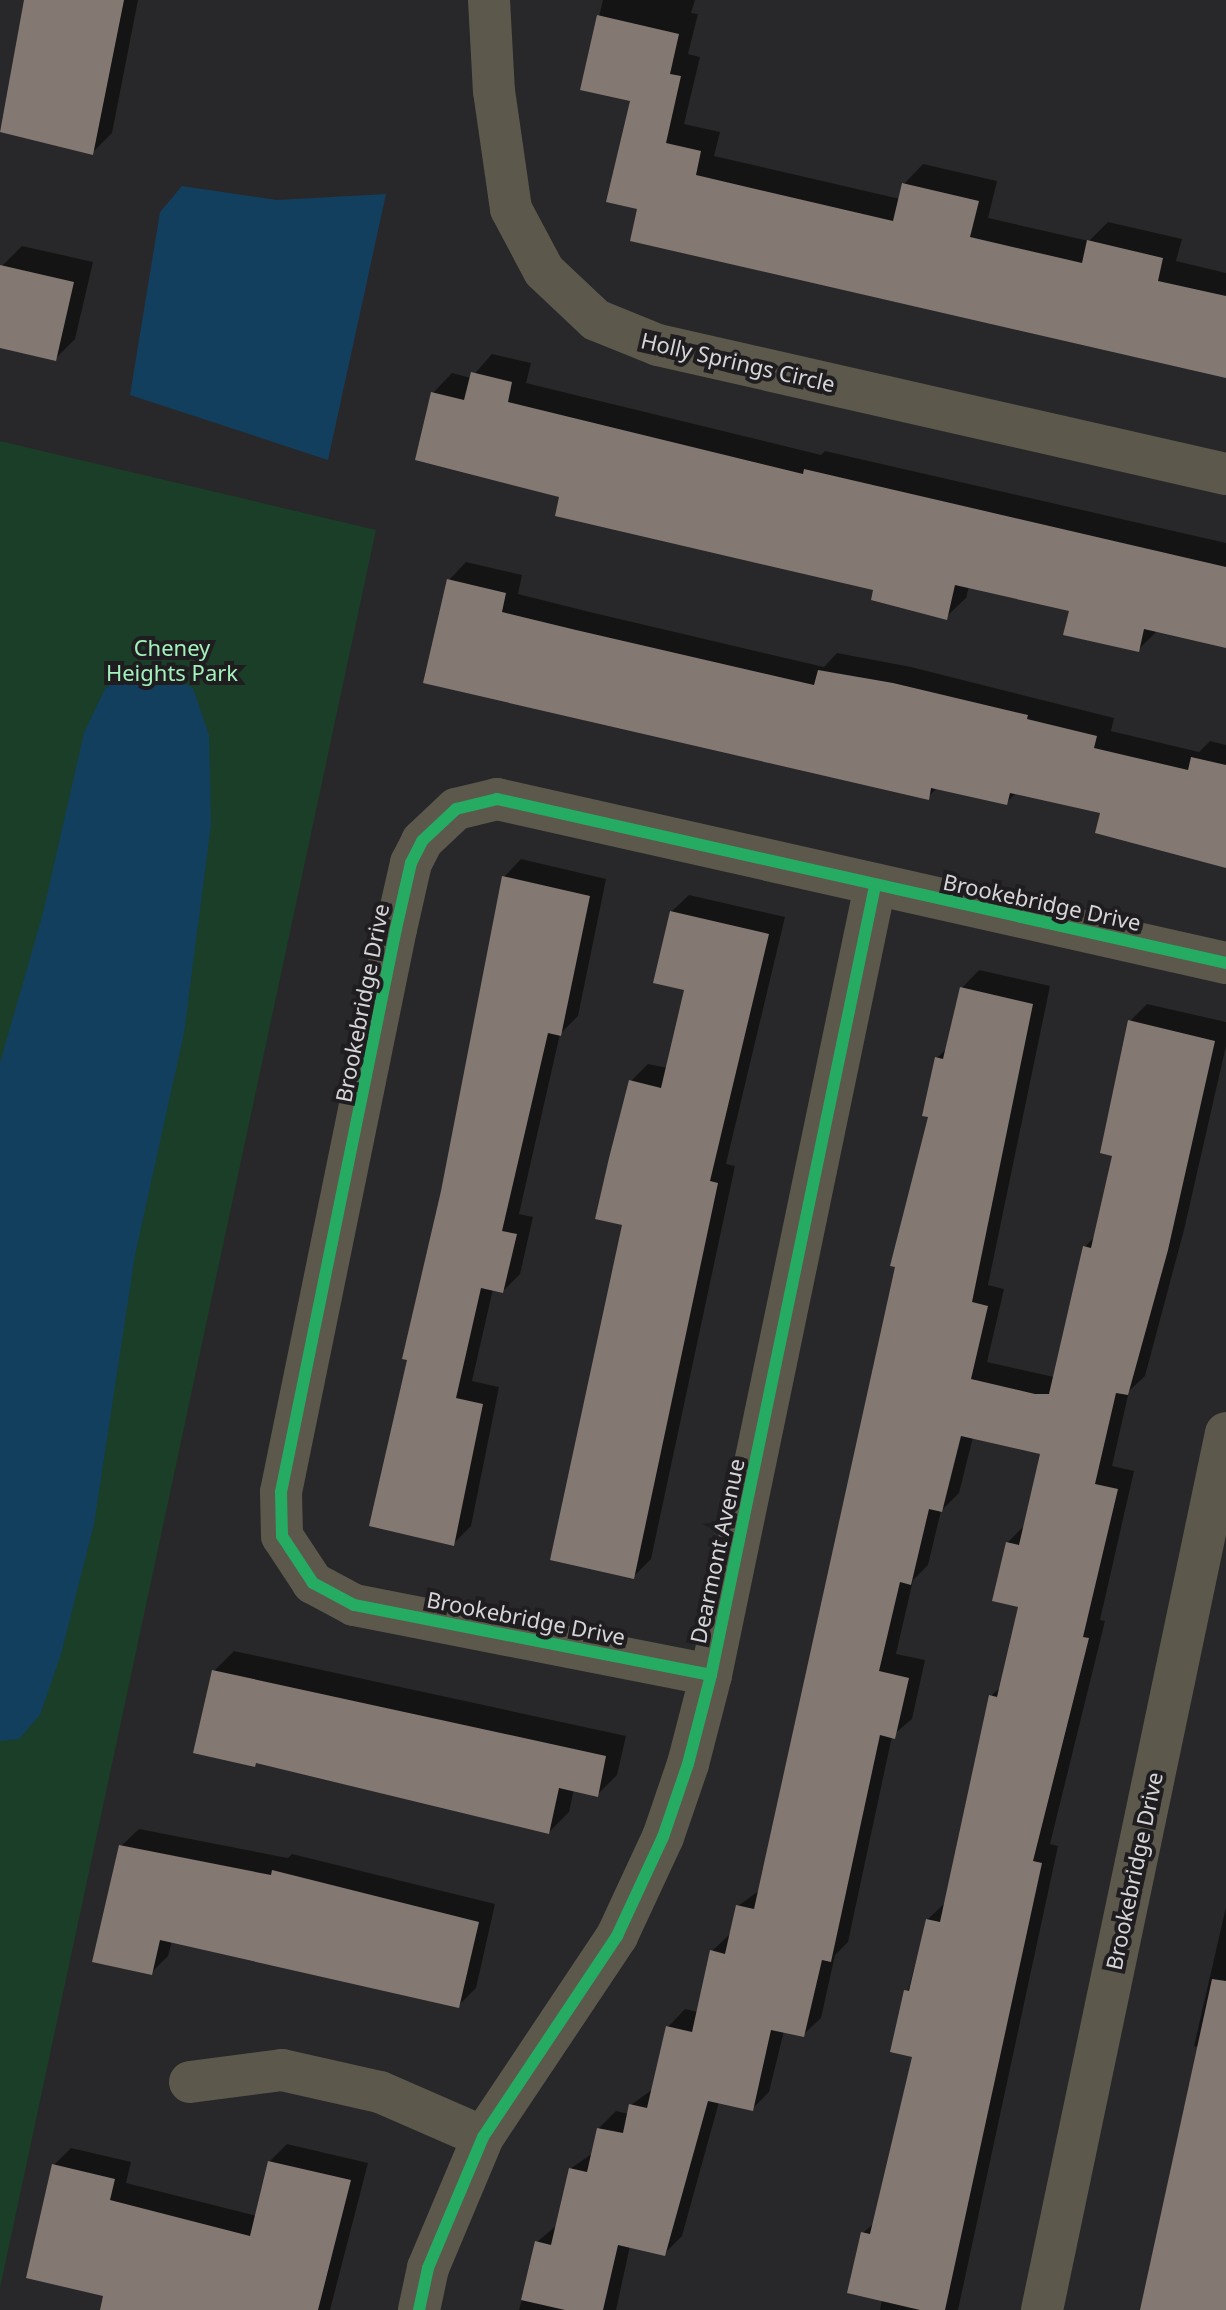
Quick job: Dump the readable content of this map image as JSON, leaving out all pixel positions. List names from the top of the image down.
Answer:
{
  "streets": {
    "street": ["Holly Springs Circle", "Brookebridge Drive", "Dearmont Avenue"]
  },
  "crossings": [
    ["Brookebridge Drive", "Dearmont Avenue"]
  ],
  "parks": ["Cheney Heights Park"]
}
